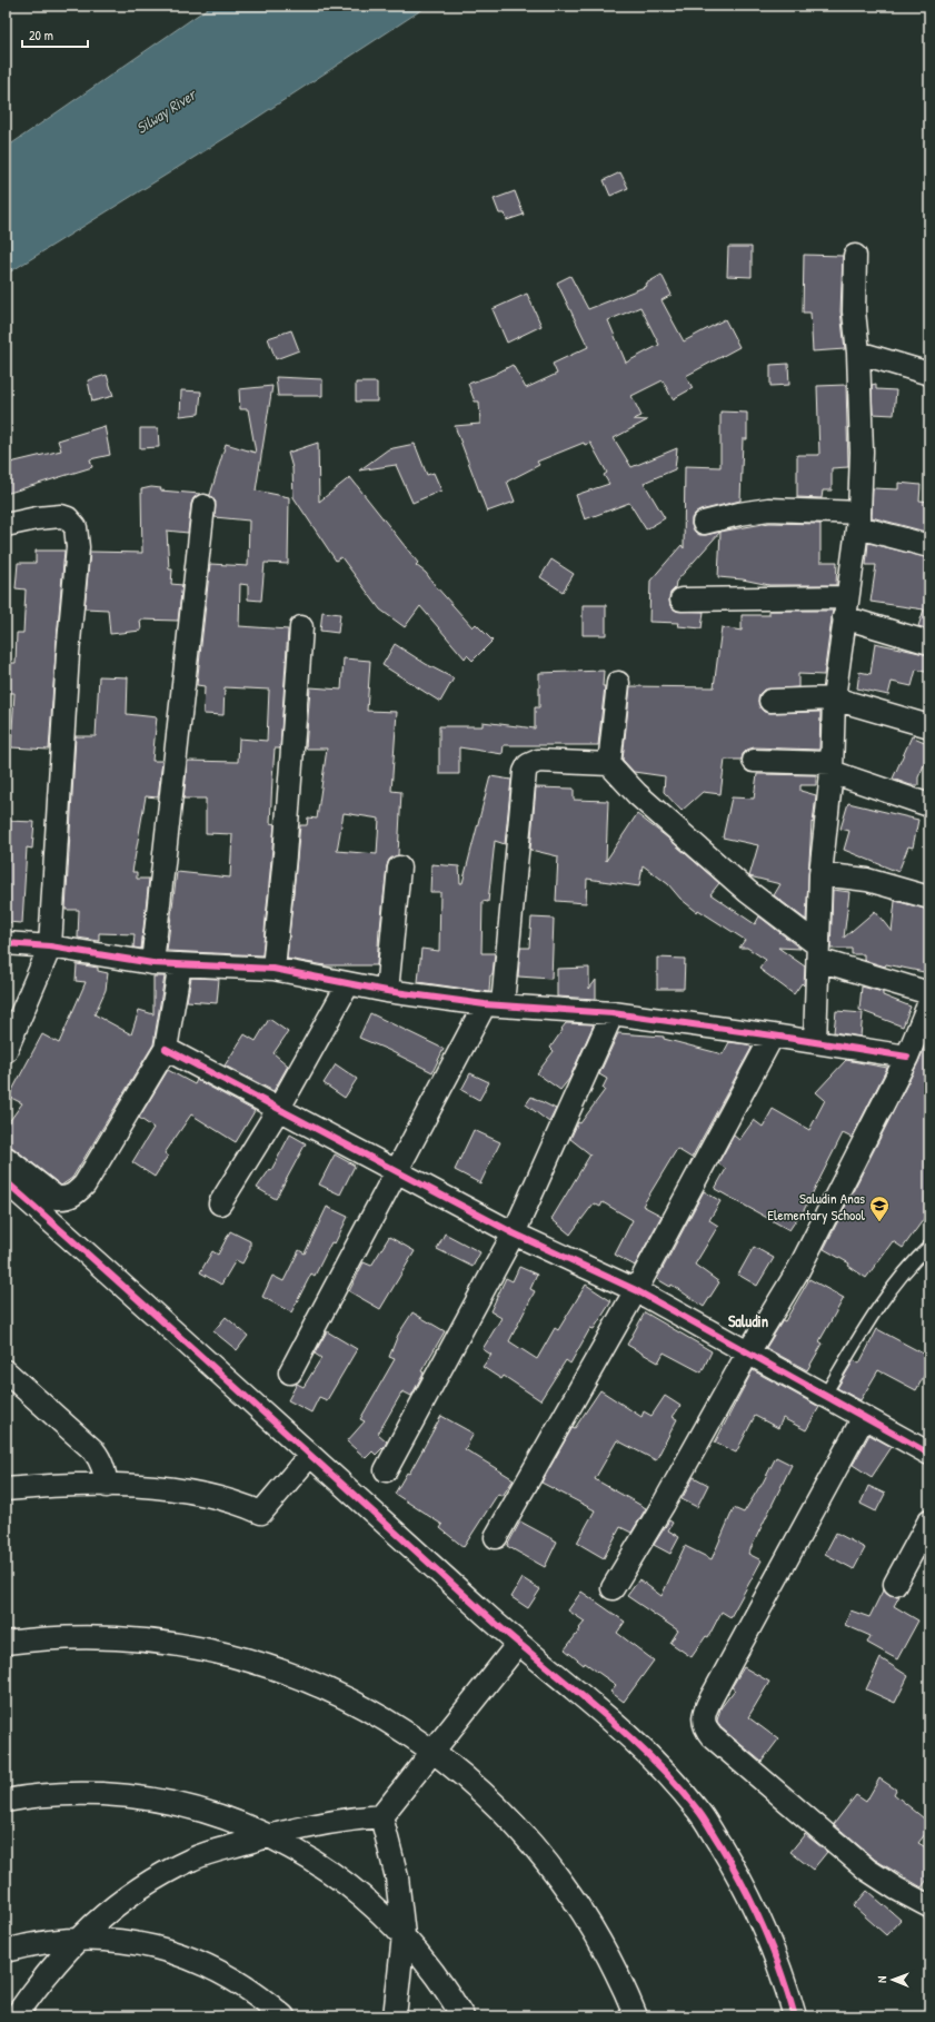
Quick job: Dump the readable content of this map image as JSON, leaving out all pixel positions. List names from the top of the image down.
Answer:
{
  "districts": ["Saludin"],
  "water": ["Silway River"],
  "places": {
    "school or university": ["Saludin Anas Elementary School"]
  },
  "scale_bar": "20 m",
  "north": "left"
}
